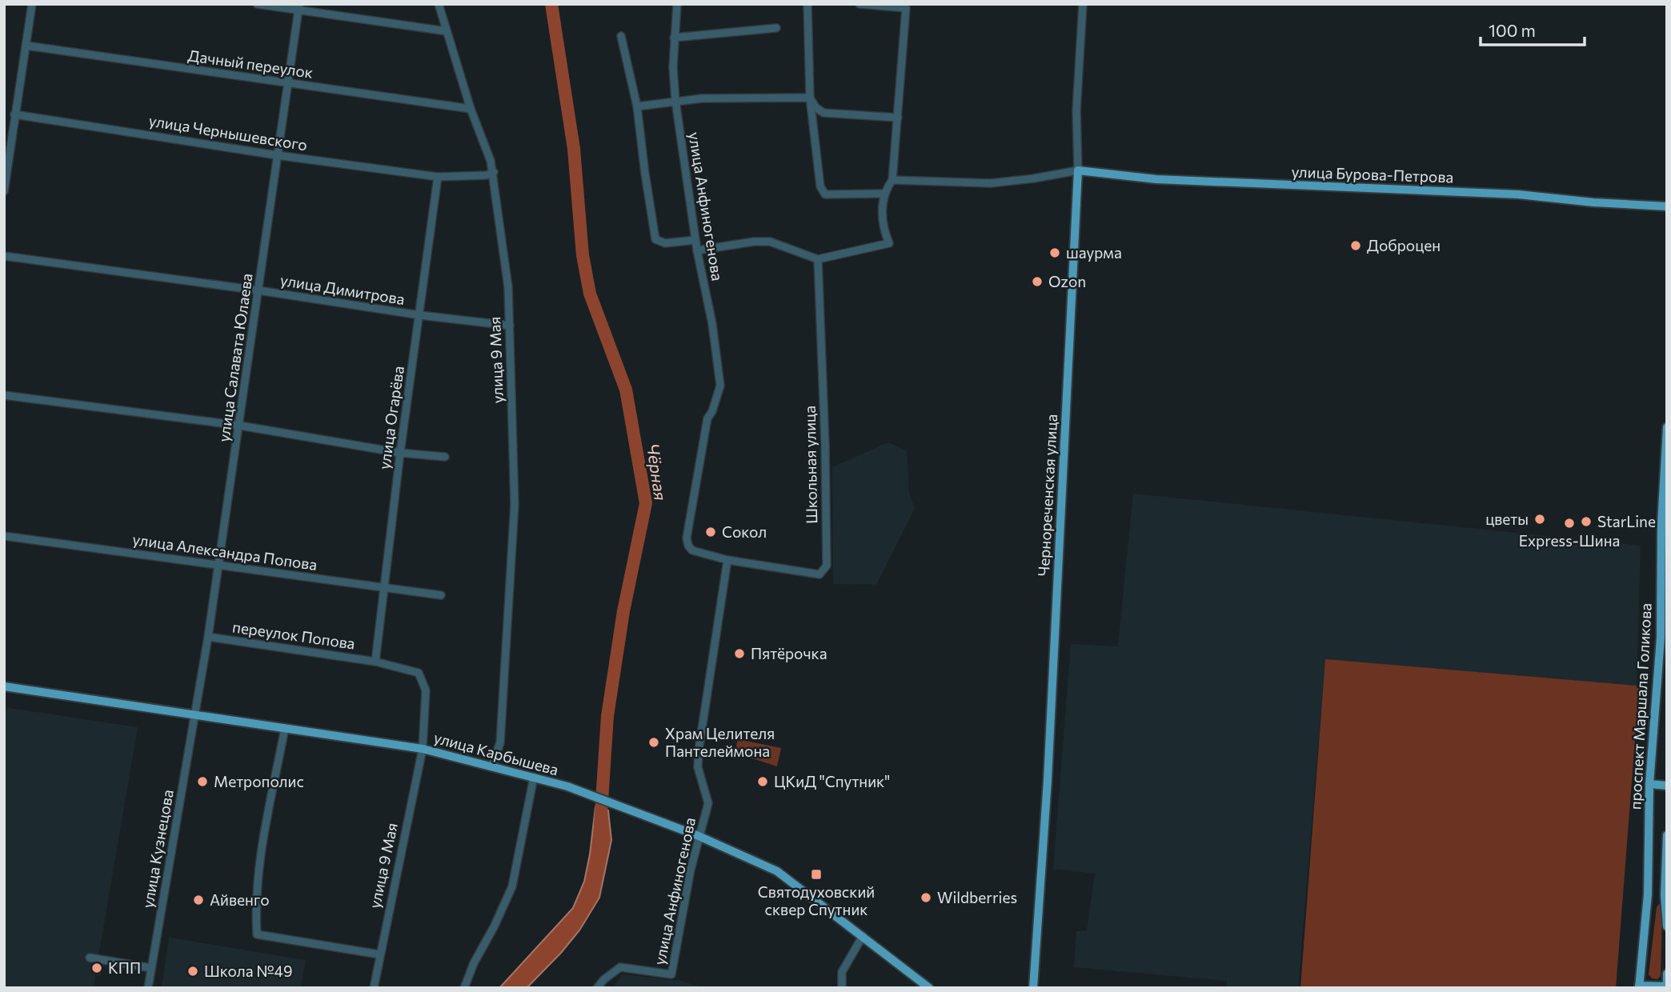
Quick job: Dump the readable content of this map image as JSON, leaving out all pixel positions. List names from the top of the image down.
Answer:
{
  "streets": {
    "main road": [
      "улица Бурова-Петрова",
      "Чернореченская улица",
      "проспект Маршала Голикова",
      "улица Карбышева"
    ],
    "street": [
      "Дачный переулок",
      "улица Чернышевского",
      "улица Анфиногенова",
      "улица Димитрова",
      "улица Салавата Юлаева",
      "улица 9 Мая",
      "улица Огарёва",
      "Школьная улица",
      "улица Александра Попова",
      "переулок Попова",
      "улица Кузнецова"
    ]
  },
  "crossings": [
    ["Дачный переулок", "улица Салавата Юлаева"],
    ["Дачный переулок", "улица 9 Мая"],
    ["улица Чернышевского", "улица Салавата Юлаева"],
    ["улица Чернышевского", "улица 9 Мая"],
    ["улица Чернышевского", "улица Огарёва"],
    ["улица Бурова-Петрова", "Чернореченская улица"],
    ["улица Анфиногенова", "Школьная улица"],
    ["улица Анфиногенова", "улица Карбышева"],
    ["улица Димитрова", "улица Салавата Юлаева"],
    ["улица Димитрова", "улица 9 Мая"],
    ["улица Димитрова", "улица Огарёва"],
    ["улица Салавата Юлаева", "улица Александра Попова"],
    ["улица Салавата Юлаева", "переулок Попова"],
    ["улица Салавата Юлаева", "улица Карбышева"],
    ["улица Салавата Юлаева", "улица Кузнецова"],
    ["улица 9 Мая", "переулок Попова"],
    ["улица 9 Мая", "улица Карбышева"],
    ["улица Огарёва", "улица Александра Попова"],
    ["улица Огарёва", "переулок Попова"],
    ["переулок Попова", "улица Карбышева"],
    ["улица Карбышева", "улица Кузнецова"]
  ],
  "water": ["Чёрная"],
  "places": {
    "other": [
      "Доброцен",
      "шаурма",
      "Ozon",
      "цветы",
      "StarLine",
      "Express-Шина",
      "Сокол",
      "Пятёрочка",
      "Храм Целителя Пантелеймона",
      "Метрополис",
      "ЦКиД \"Спутник\"",
      "Wildberries",
      "Айвенго",
      "КПП",
      "Школа №49"
    ],
    "transit": ["Святодуховский сквер Спутник"]
  },
  "scale_bar": "100 m"
}
